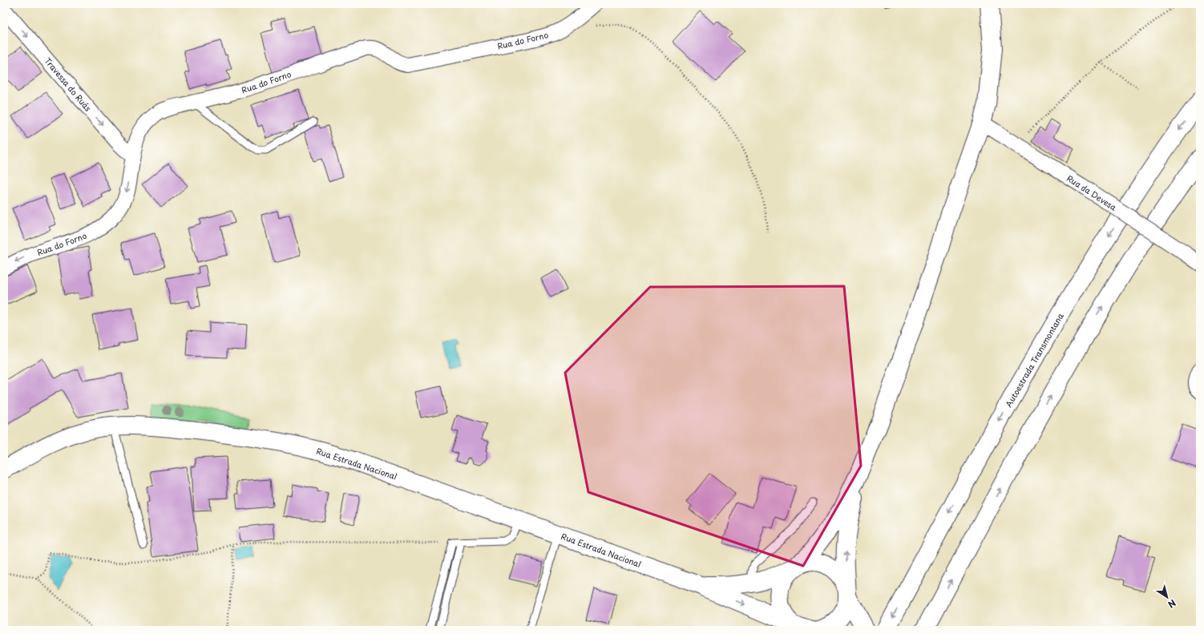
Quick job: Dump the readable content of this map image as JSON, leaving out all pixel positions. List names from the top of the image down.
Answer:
{
  "streets": {
    "main road": ["Autoestrada Transmontana", "Rua Estrada Nacional"],
    "street": ["Rua do Forno", "Travessa do Ruás", "Rua da Devesa"]
  },
  "crossings": [
    ["Rua do Forno", "Travessa do Ruás"]
  ],
  "one_way": ["Travessa do Ruás"],
  "north": "bottom right"
}
